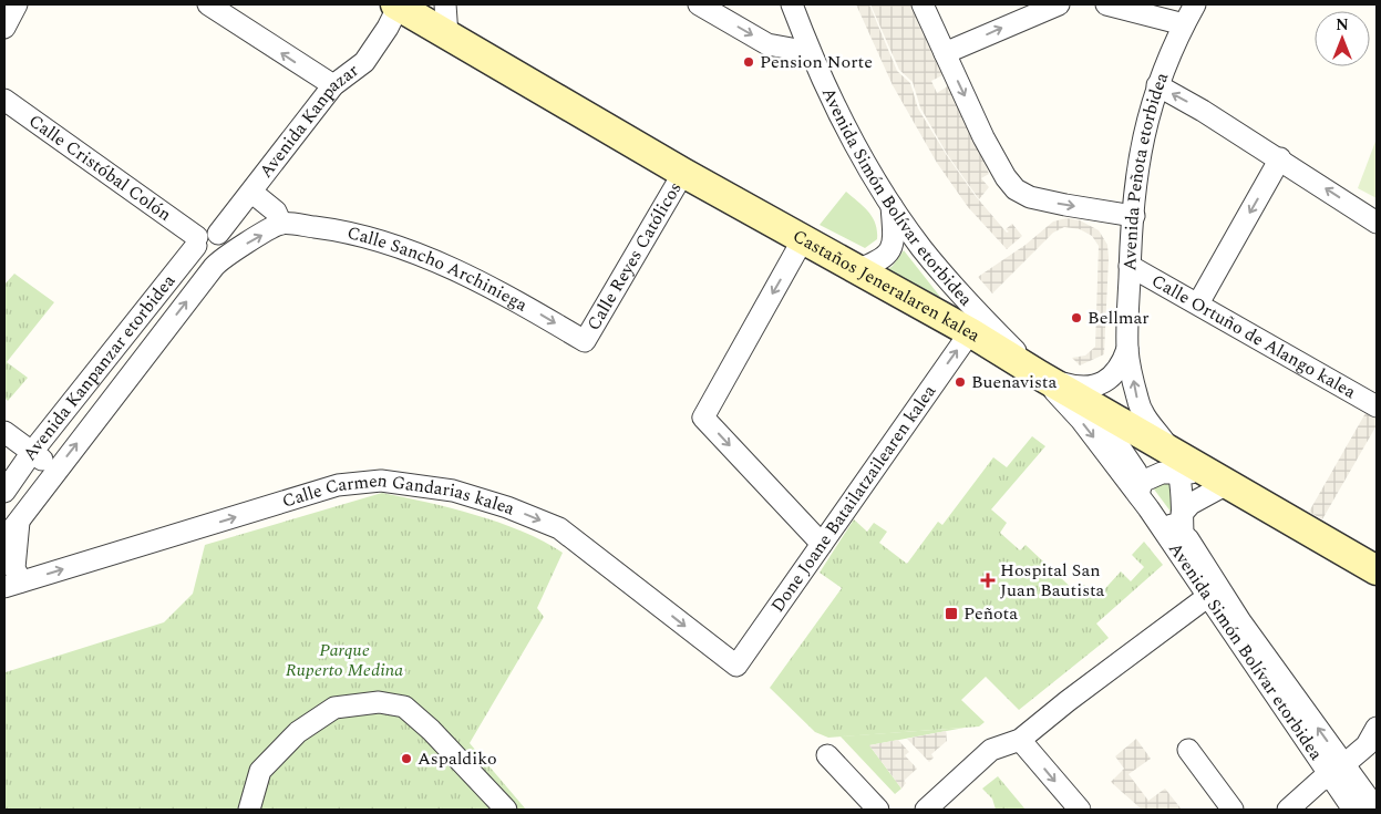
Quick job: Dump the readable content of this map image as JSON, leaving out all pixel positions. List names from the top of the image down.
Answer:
{
  "streets": {
    "street": [
      "Avenida Kanpazar",
      "Calle Cristóbal Colón",
      "Avenida Peñota etorbidea",
      "Avenida Simón Bolívar etorbidea",
      "Calle Reyes Católicos",
      "Calle Sancho Archiniega",
      "Castaños Jeneralaren kalea",
      "Calle Ortuño de Alango kalea",
      "Avenida Kanpanzar etorbidea",
      "Done Joane Batailatzailearen kalea",
      "Calle Carmen Gandarias kalea"
    ]
  },
  "crossings": [
    ["Avenida Kanpazar", "Calle Cristóbal Colón"],
    ["Avenida Kanpazar", "Castaños Jeneralaren kalea"],
    ["Avenida Kanpazar", "Avenida Kanpanzar etorbidea"],
    ["Calle Cristóbal Colón", "Avenida Kanpanzar etorbidea"],
    ["Avenida Peñota etorbidea", "Avenida Simón Bolívar etorbidea"],
    ["Avenida Peñota etorbidea", "Castaños Jeneralaren kalea"],
    ["Avenida Peñota etorbidea", "Calle Ortuño de Alango kalea"],
    ["Avenida Simón Bolívar etorbidea", "Castaños Jeneralaren kalea"],
    ["Calle Reyes Católicos", "Calle Sancho Archiniega"],
    ["Calle Reyes Católicos", "Castaños Jeneralaren kalea"],
    ["Castaños Jeneralaren kalea", "Done Joane Batailatzailearen kalea"],
    ["Avenida Kanpanzar etorbidea", "Calle Carmen Gandarias kalea"],
    ["Done Joane Batailatzailearen kalea", "Calle Carmen Gandarias kalea"]
  ],
  "one_way": ["Calle Sancho Archiniega", "Done Joane Batailatzailearen kalea", "Calle Carmen Gandarias kalea"],
  "parks": ["Parque Ruperto Medina"],
  "places": {
    "other": [
      "Pension Norte",
      "Bellmar",
      "Buenavista",
      "Aspaldiko"
    ],
    "health": ["Hospital San Juan Bautista"],
    "transit": ["Peñota"]
  },
  "north": "top"
}
